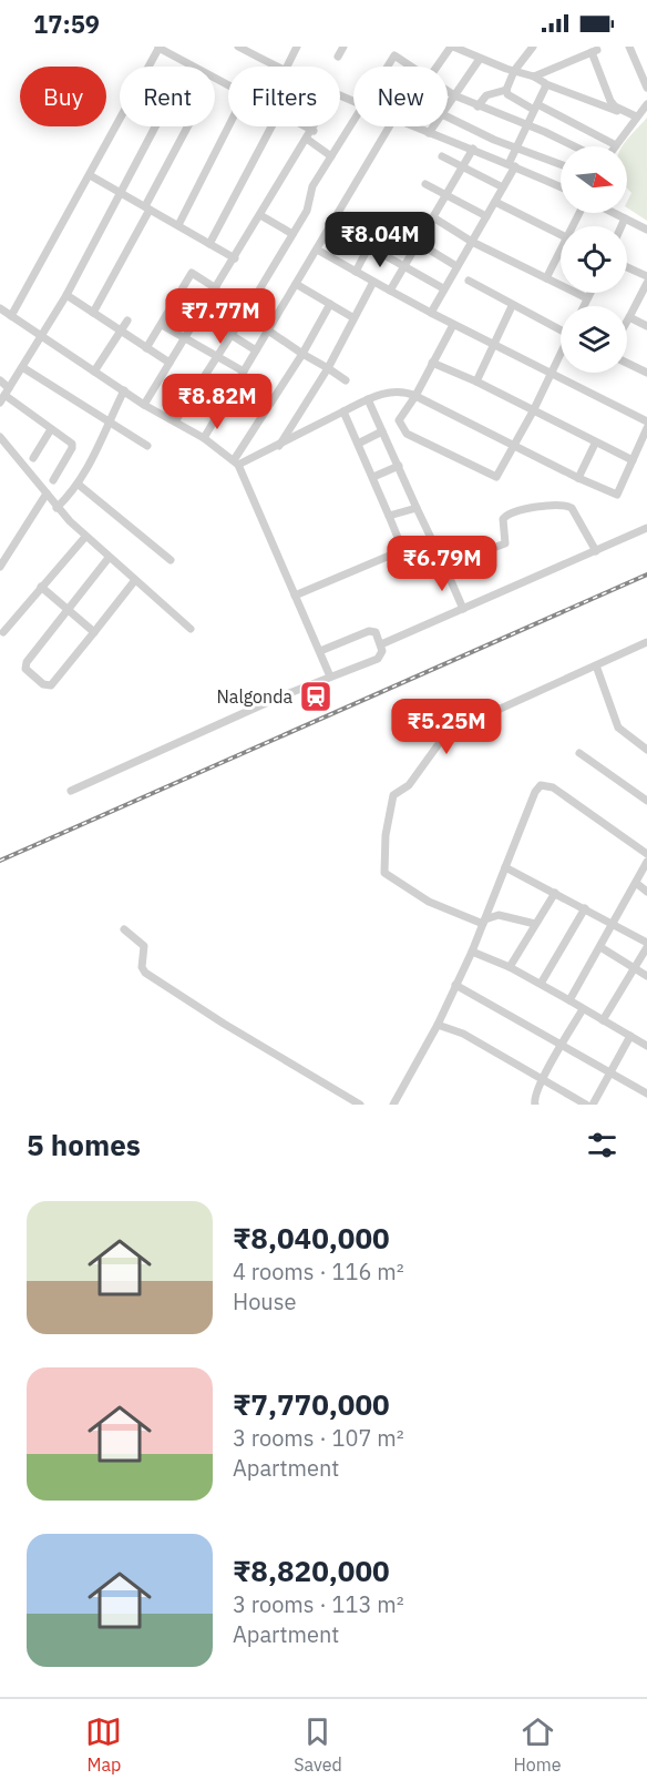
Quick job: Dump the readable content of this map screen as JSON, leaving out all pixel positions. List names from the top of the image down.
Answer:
{
  "places": {
    "station": ["Nalgonda"]
  },
  "north": "right",
  "page": {
    "status": "17:59",
    "chip": [
      "Buy",
      "Rent",
      "Filters",
      "New"
    ],
    "price": [
      "₹8.04M",
      "₹7.77M",
      "₹8.82M",
      "₹6.79M",
      "₹5.25M"
    ],
    "heading": "5 homes",
    "list": [
      {
        "name": "₹8,040,000",
        "note": "4 rooms · 116 m² · House"
      },
      {
        "name": "₹7,770,000",
        "note": "3 rooms · 107 m² · Apartment"
      },
      {
        "name": "₹8,820,000",
        "note": "3 rooms · 113 m² · Apartment"
      }
    ],
    "tabs": ["Map", "Saved", "Home"]
  }
}
